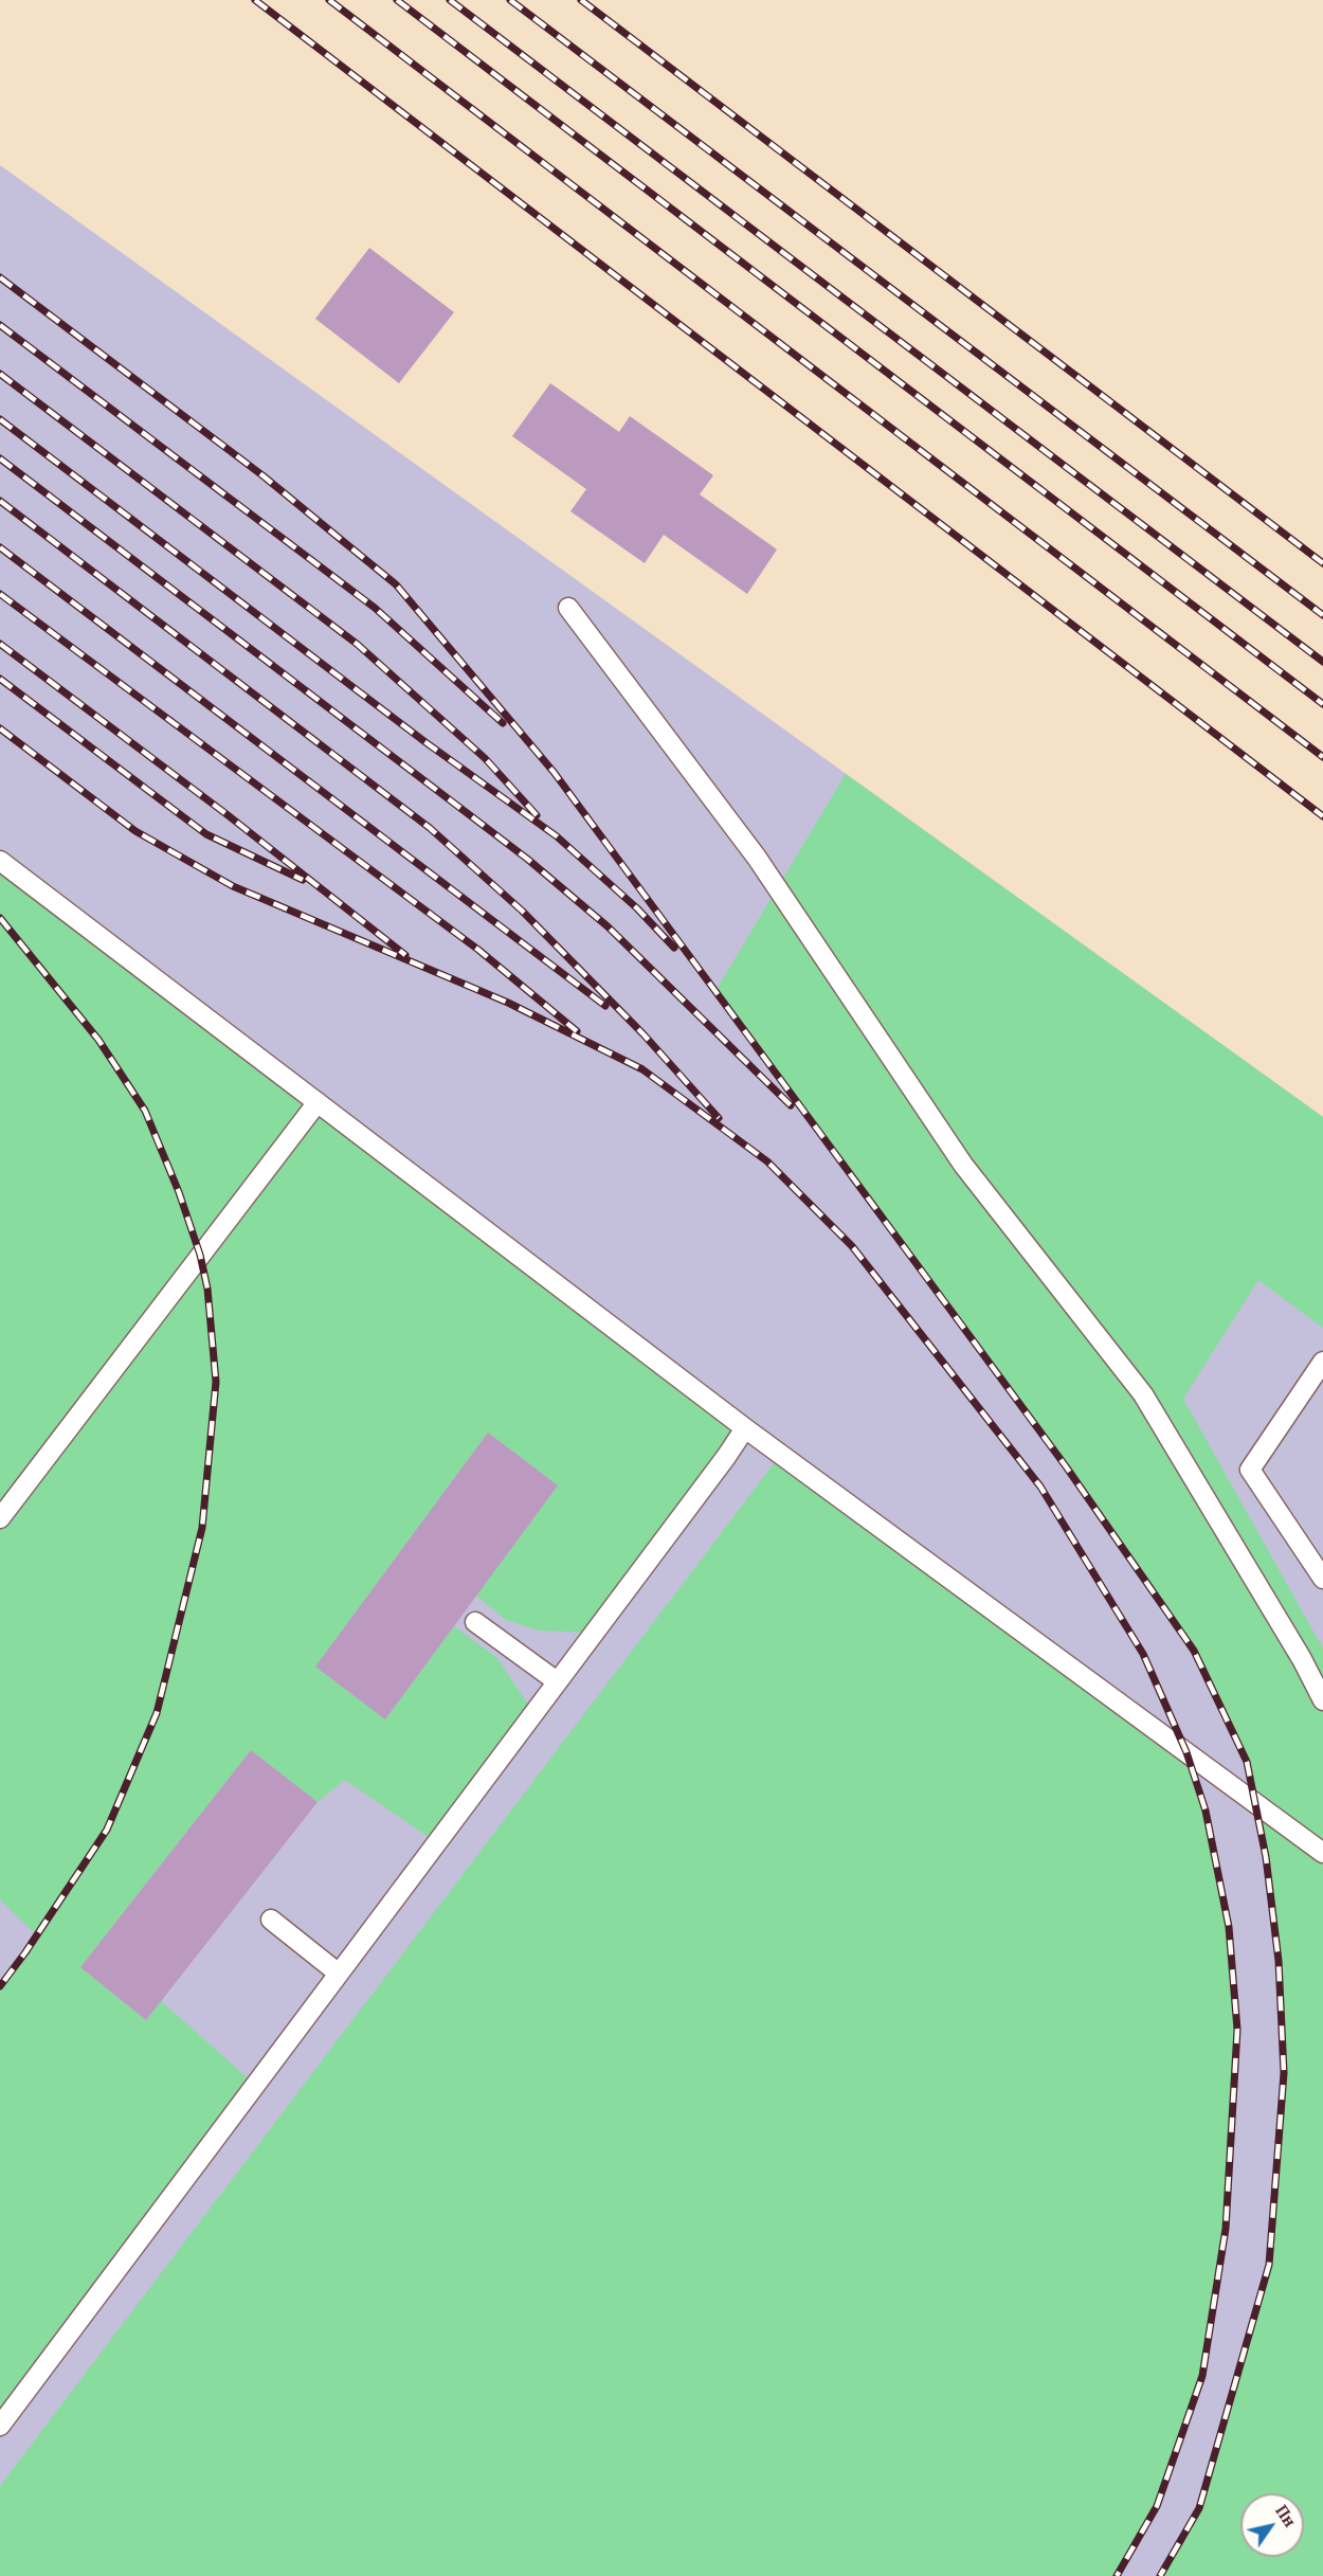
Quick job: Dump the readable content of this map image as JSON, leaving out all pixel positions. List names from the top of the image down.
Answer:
{
  "north": "top right"
}
